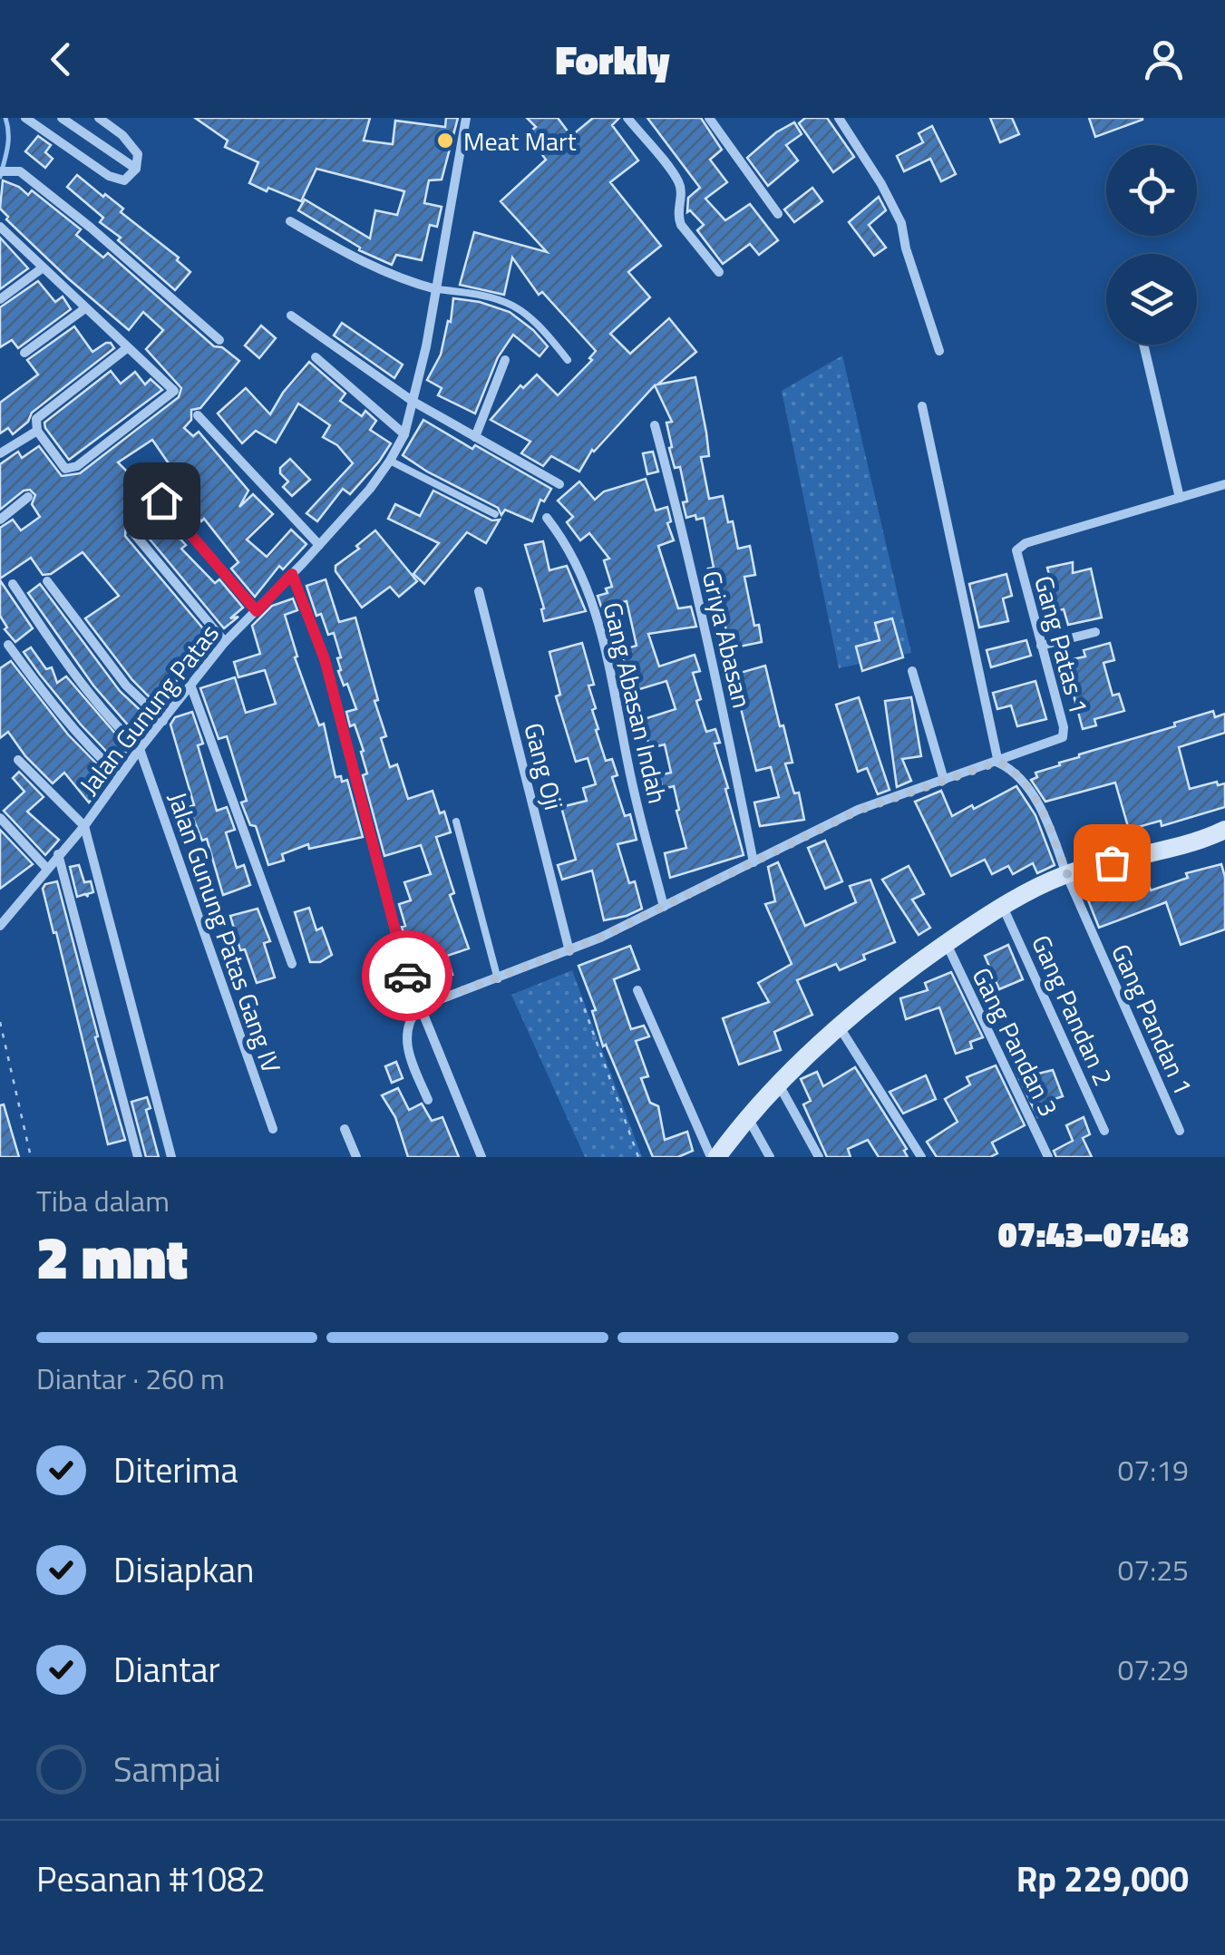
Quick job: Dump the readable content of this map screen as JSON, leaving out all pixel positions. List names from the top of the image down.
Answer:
{
  "streets": {
    "street": [
      "Griya Abasan",
      "Gang Patas 1",
      "Gang Abasan Indah",
      "Jalan Gunung Patas",
      "Gang Oji",
      "Jalan Gunung Patas Gang IV",
      "Gang Pandan 2",
      "Gang Pandan 1",
      "Gang Pandan 3"
    ]
  },
  "crossings": [
    ["Gang Patas 1", "Gang Pandan 1"],
    ["Jalan Gunung Patas", "Jalan Gunung Patas Gang IV"]
  ],
  "places": ["Meat Mart"],
  "page": {
    "header": "Forkly",
    "heading": ["2 mnt", "Tiba dalam", "07:43–07:48"],
    "panel": ["Pesanan #1082", "Rp 229,000"],
    "bar": "Diantar · 260 m",
    "list": [
      ["Diterima", "07:19"],
      ["Disiapkan", "07:25"],
      ["Diantar", "07:29"],
      "Sampai"
    ]
  }
}
